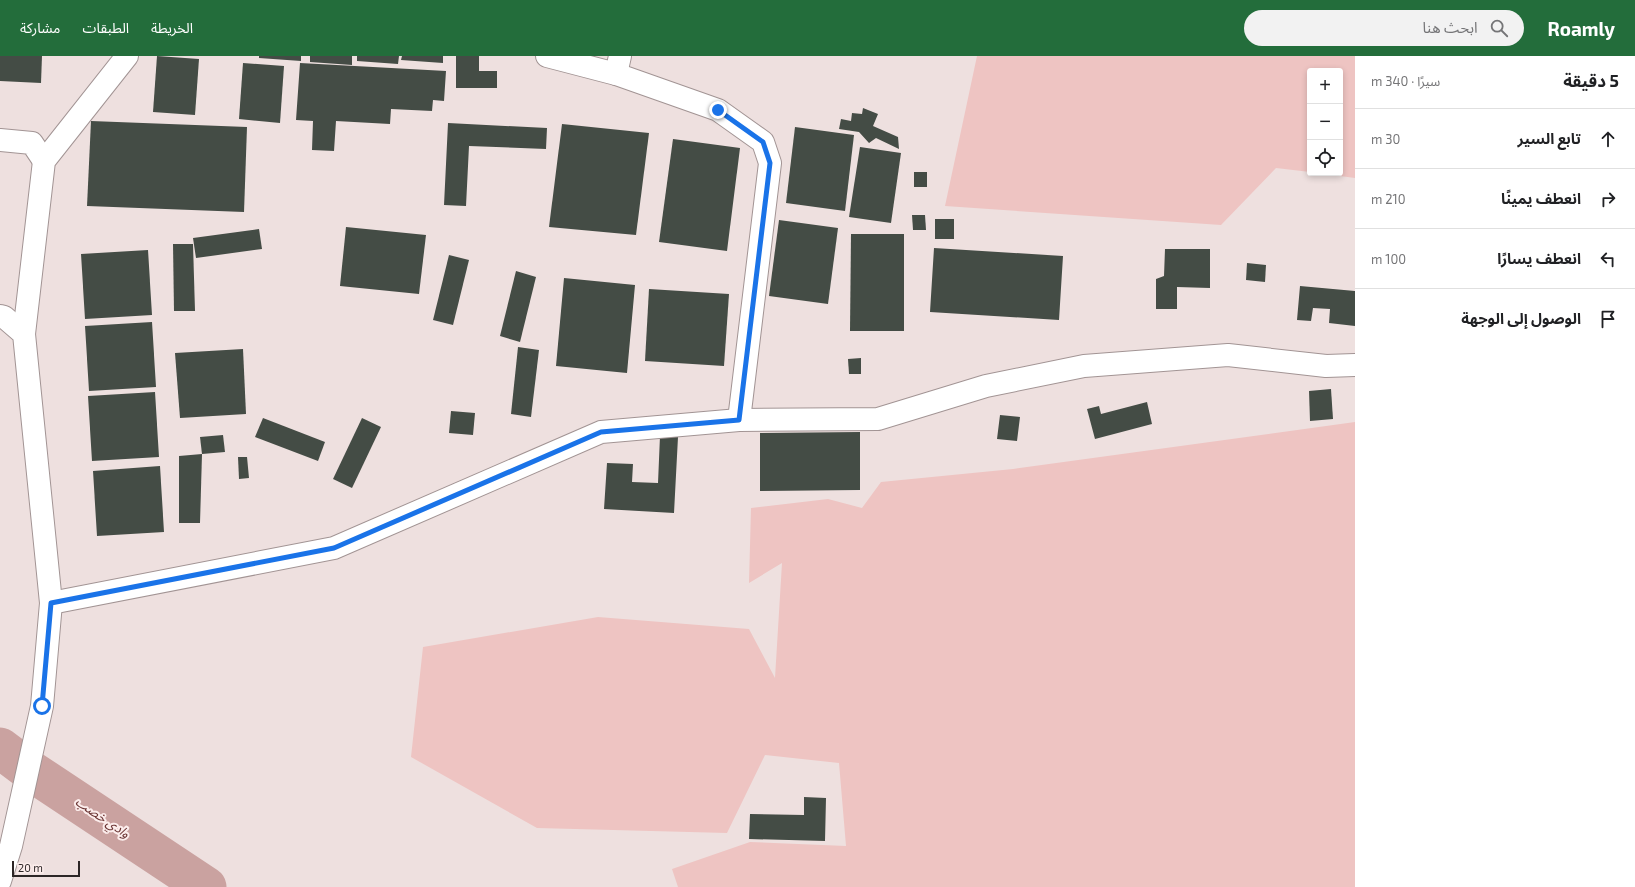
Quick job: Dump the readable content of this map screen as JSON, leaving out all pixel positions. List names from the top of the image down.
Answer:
{
  "water": ["وادي خصب"],
  "scale_bar": "20 m",
  "page": {
    "header": "Roamly",
    "search": "ابحث هنا",
    "nav": ["الخريطة", "الطبقات", "مشاركة"],
    "heading": ["5 دقيقة", "سيرًا · 340 m"],
    "map_buttons": ["+", "−"],
    "list": [
      ["تابع السير", "30 m"],
      ["انعطف يمينًا", "210 m"],
      ["انعطف يسارًا", "100 m"],
      "الوصول إلى الوجهة"
    ],
    "scale": "20 m"
  }
}
